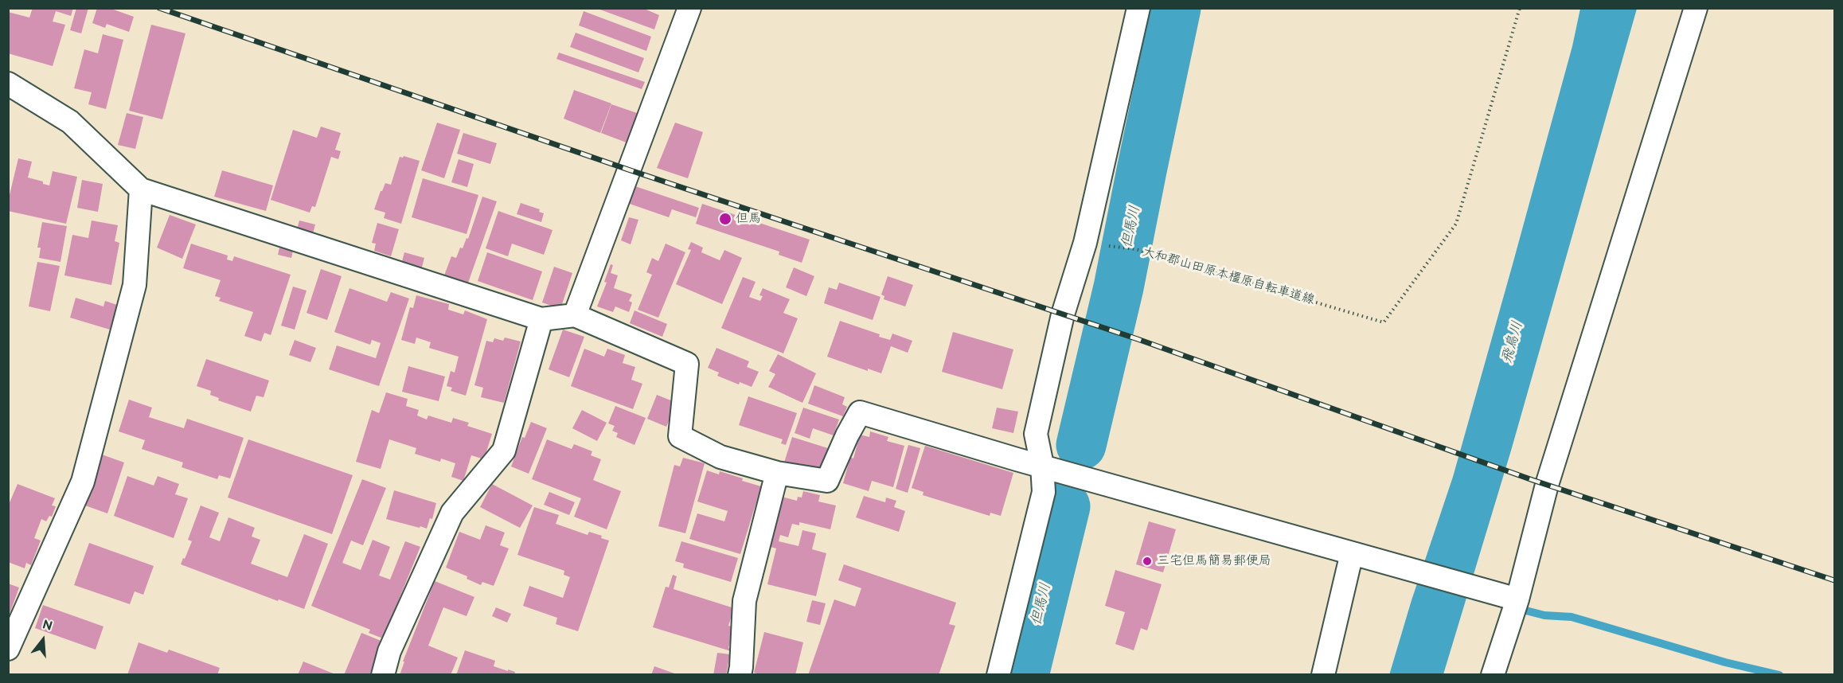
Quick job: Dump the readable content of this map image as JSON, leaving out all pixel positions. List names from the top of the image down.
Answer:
{
  "streets": {
    "path": ["大和郡山田原本橿原自転車道線"]
  },
  "water": ["但馬川", "飛鳥川"],
  "places": ["但馬", "三宅但馬簡易郵便局"],
  "north": "top"
}
